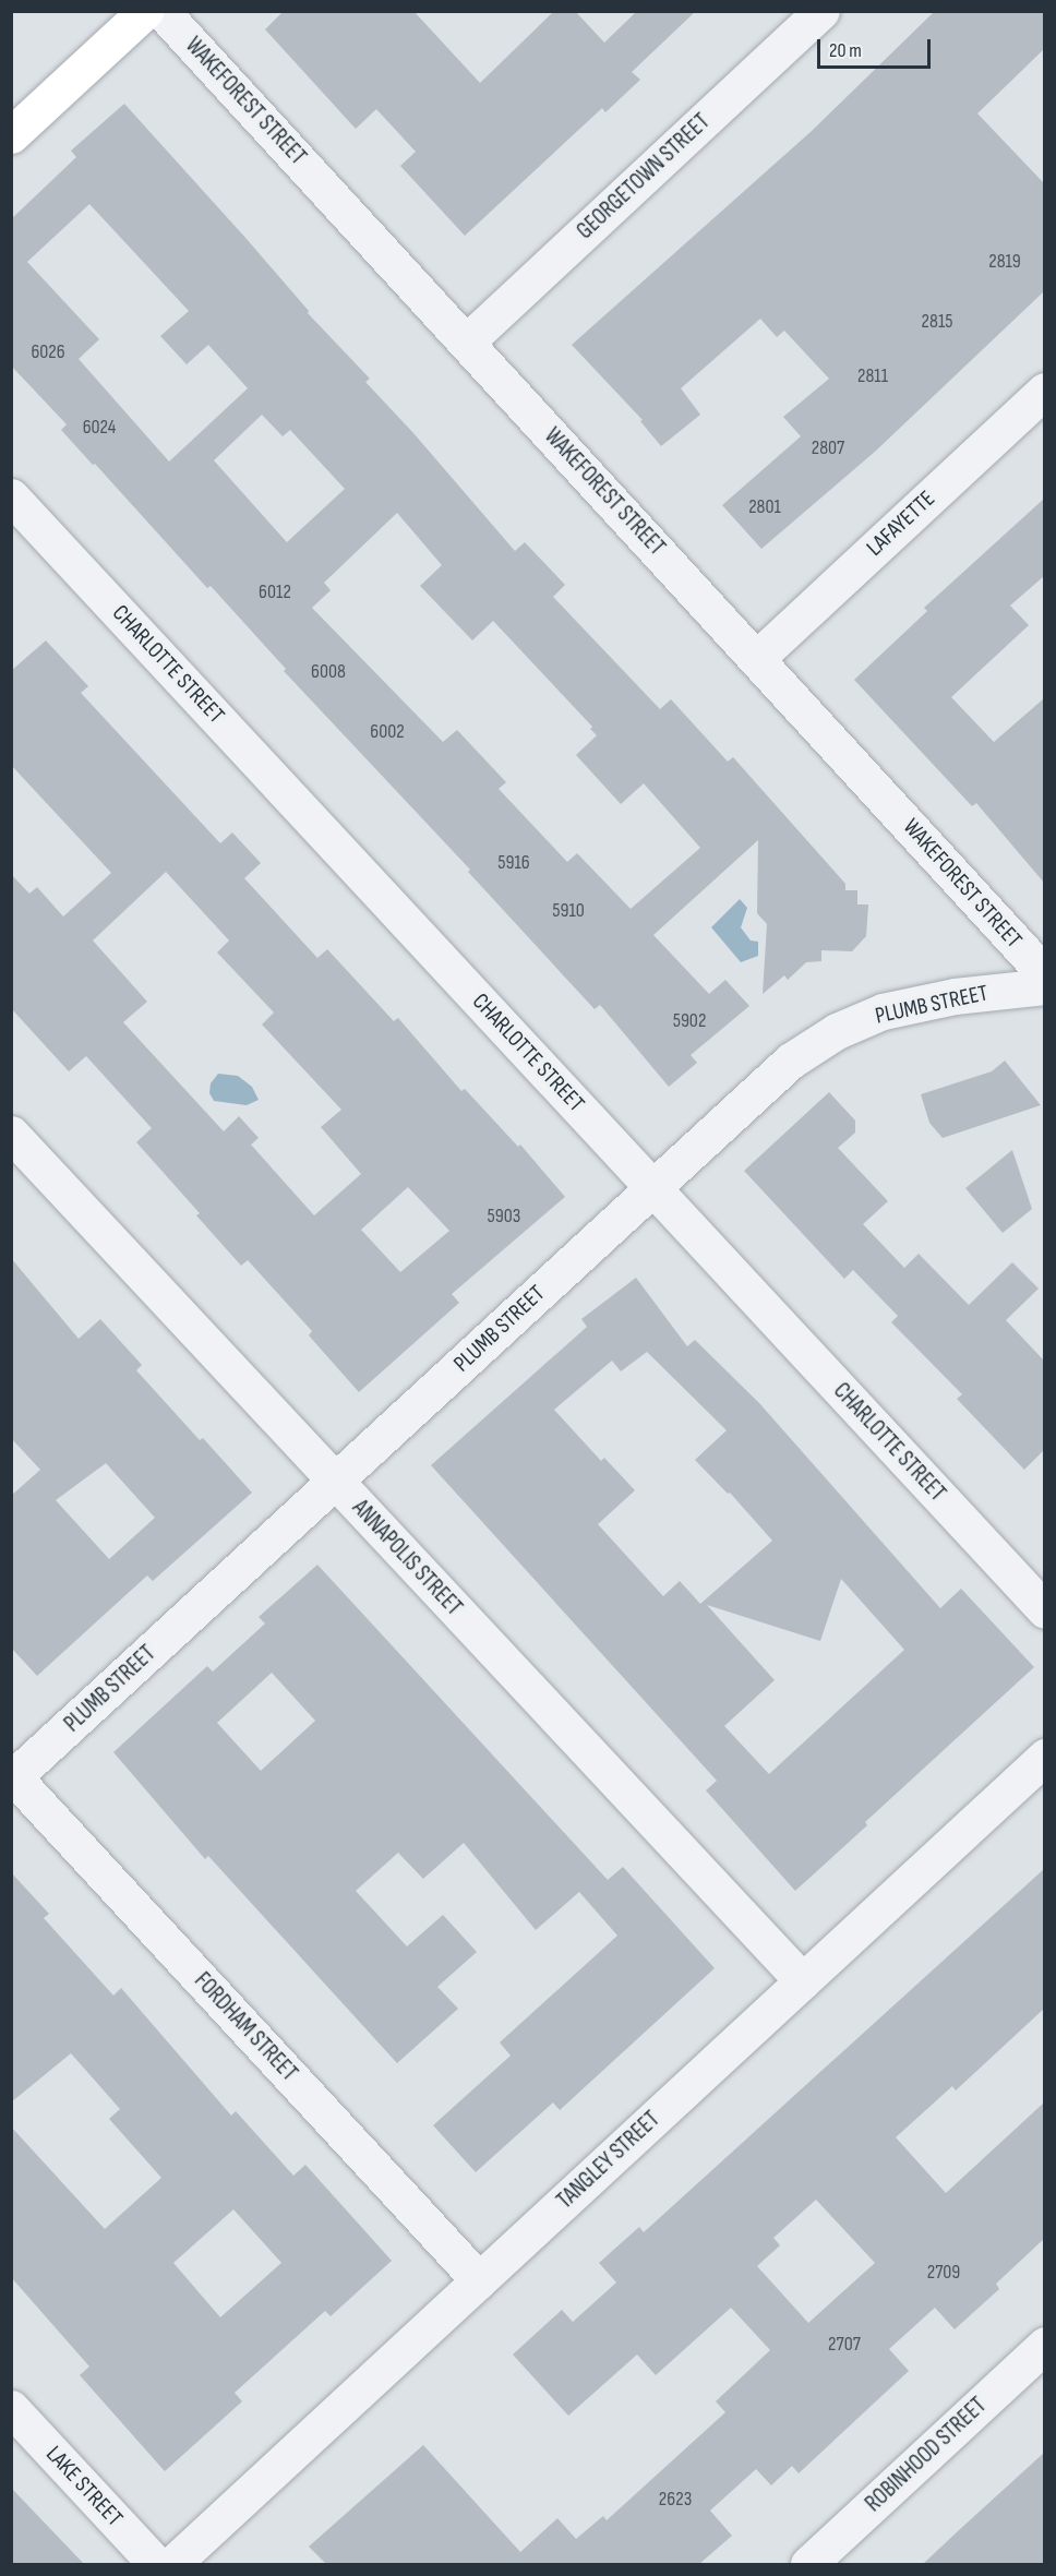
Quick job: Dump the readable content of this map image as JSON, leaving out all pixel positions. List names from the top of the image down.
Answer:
{
  "streets": {
    "street": [
      "WAKEFOREST STREET",
      "GEORGETOWN STREET",
      "LAFAYETTE",
      "CHARLOTTE STREET",
      "PLUMB STREET",
      "ANNAPOLIS STREET",
      "FORDHAM STREET",
      "TANGLEY STREET",
      "ROBINHOOD STREET",
      "LAKE STREET"
    ]
  },
  "crossings": [
    ["WAKEFOREST STREET", "GEORGETOWN STREET"],
    ["WAKEFOREST STREET", "LAFAYETTE"],
    ["CHARLOTTE STREET", "PLUMB STREET"],
    ["PLUMB STREET", "ANNAPOLIS STREET"],
    ["PLUMB STREET", "FORDHAM STREET"],
    ["ANNAPOLIS STREET", "TANGLEY STREET"],
    ["FORDHAM STREET", "TANGLEY STREET"]
  ],
  "house_numbers": [
    "2819",
    "2815",
    "6026",
    "2811",
    "6024",
    "2807",
    "2801",
    "6012",
    "6008",
    "6002",
    "5916",
    "5910",
    "5902",
    "5903",
    "2709",
    "2707",
    "2623"
  ],
  "scale_bar": "20 m"
}
